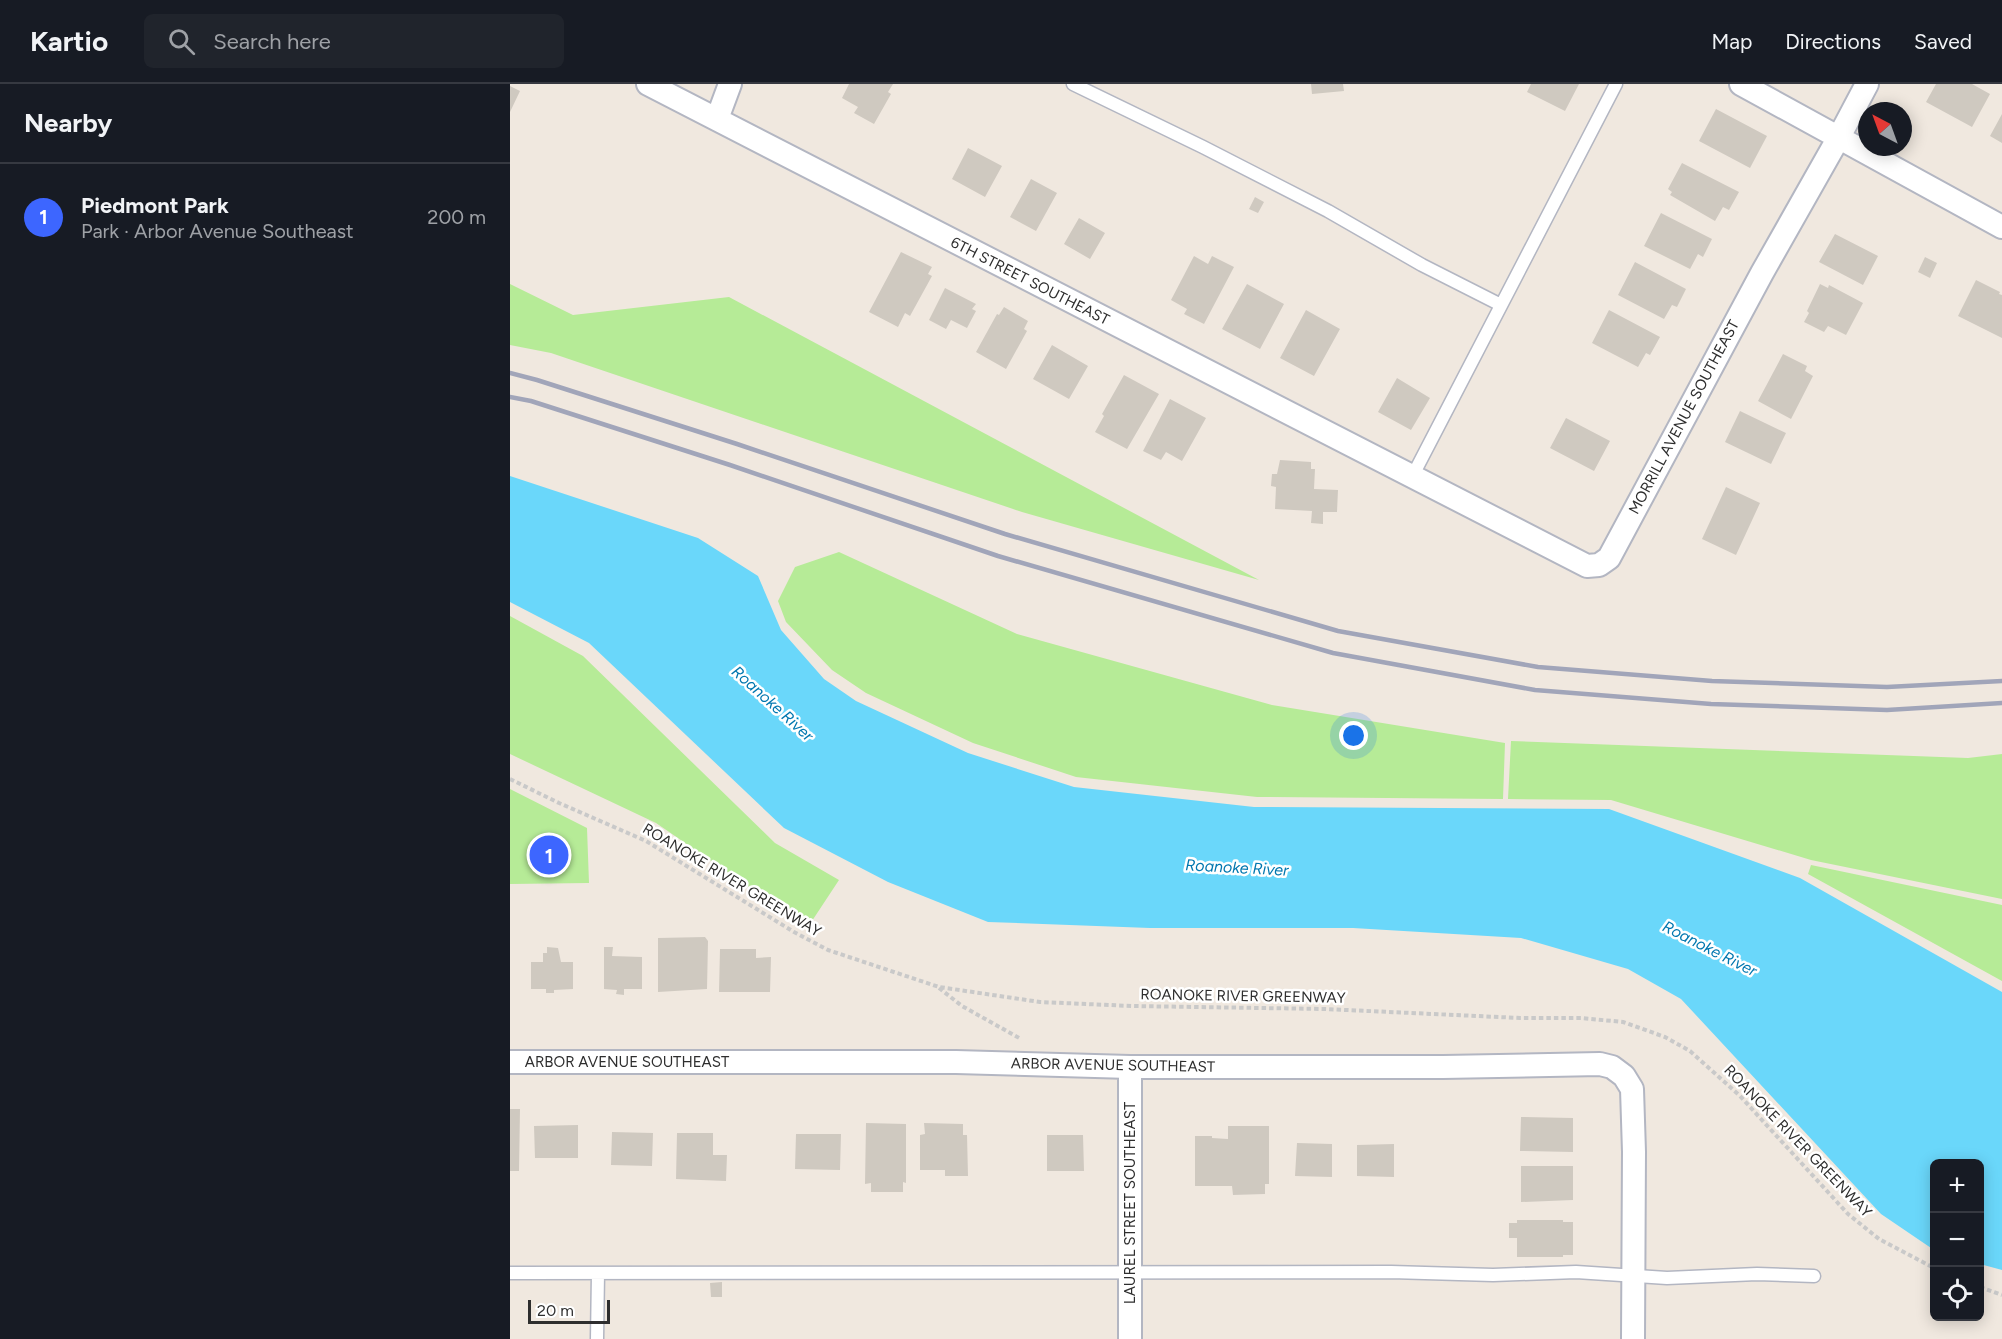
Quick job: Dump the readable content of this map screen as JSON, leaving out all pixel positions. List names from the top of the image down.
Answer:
{
  "streets": {
    "street": [
      "6TH STREET SOUTHEAST",
      "MORRILL AVENUE SOUTHEAST",
      "ARBOR AVENUE SOUTHEAST",
      "LAUREL STREET SOUTHEAST"
    ],
    "path": ["ROANOKE RIVER GREENWAY"]
  },
  "crossings": [
    ["6TH STREET SOUTHEAST", "MORRILL AVENUE SOUTHEAST"],
    ["ARBOR AVENUE SOUTHEAST", "LAUREL STREET SOUTHEAST"]
  ],
  "water": ["Roanoke River"],
  "scale_bar": "20 m",
  "north": "top left",
  "page": {
    "header": "Kartio",
    "search": "Search here",
    "nav": ["Map", "Directions", "Saved"],
    "heading": "Nearby",
    "list": [
      {
        "mark": "1",
        "name": "Piedmont Park",
        "note": "Park · Arbor Avenue Southeast",
        "value": "200 m"
      }
    ],
    "pins": "1",
    "map_buttons": ["+", "−"],
    "scale": "20 m"
  }
}
